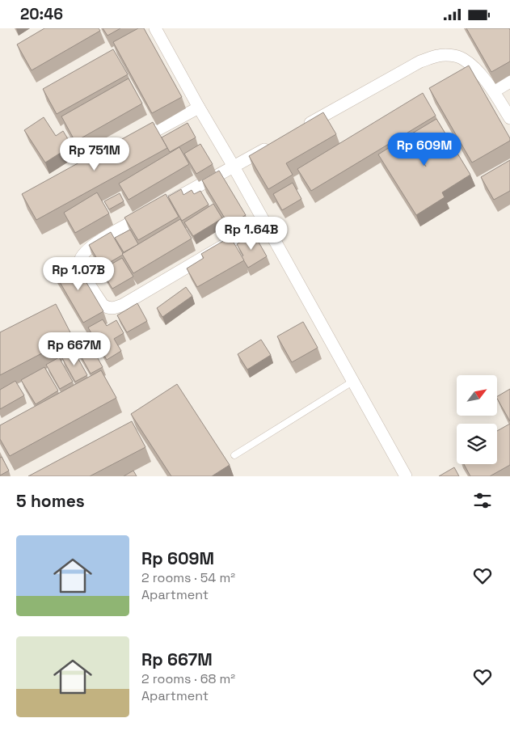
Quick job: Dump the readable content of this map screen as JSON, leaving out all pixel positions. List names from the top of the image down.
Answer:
{
  "north": "top right",
  "page": {
    "status": "20:46",
    "price": [
      "Rp 609M",
      "Rp 751M",
      "Rp 1.64B",
      "Rp 1.07B",
      "Rp 667M"
    ],
    "heading": "5 homes",
    "list": [
      {
        "name": "Rp 609M",
        "note": "2 rooms · 54 m² · Apartment"
      },
      {
        "name": "Rp 667M",
        "note": "2 rooms · 68 m² · Apartment"
      }
    ]
  }
}
